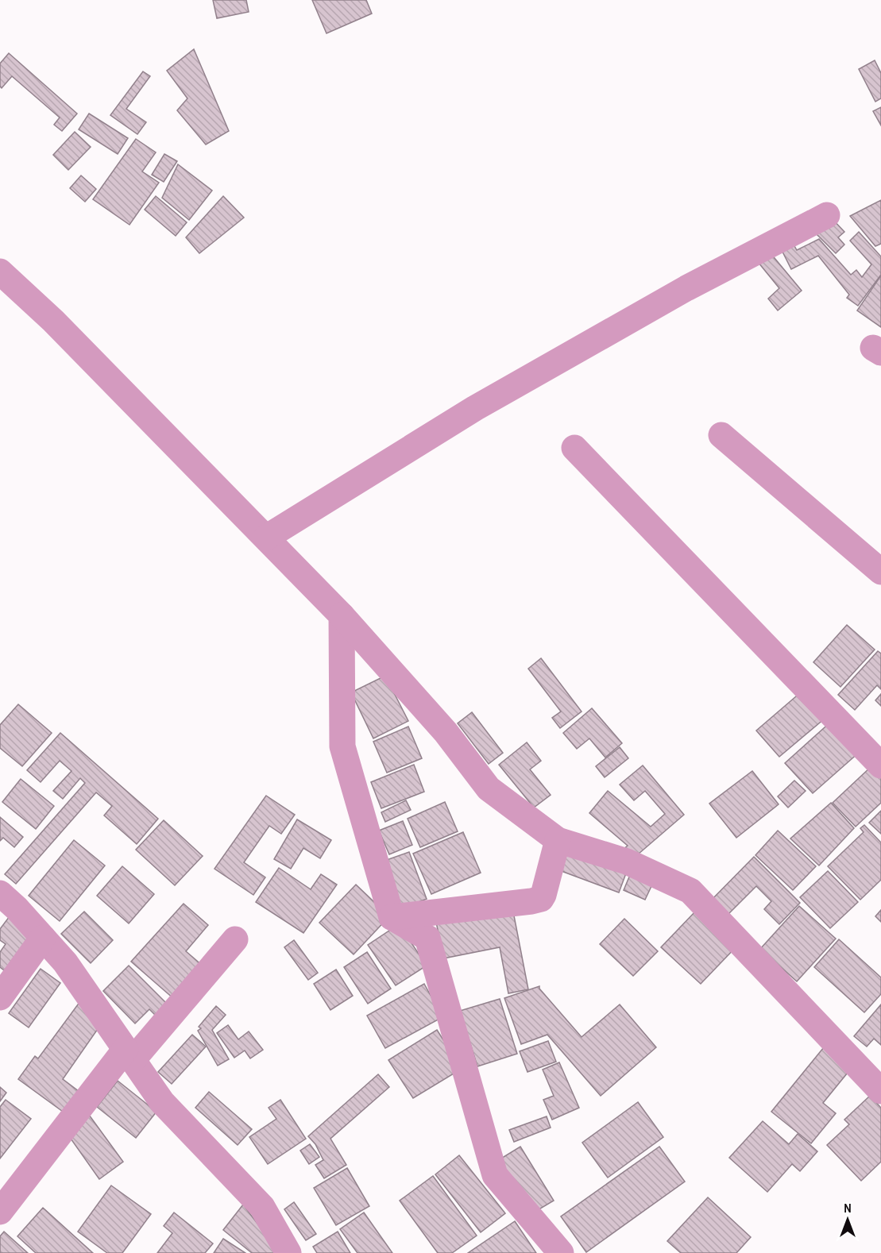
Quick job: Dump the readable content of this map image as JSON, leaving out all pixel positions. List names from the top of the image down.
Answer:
{
  "north": "top"
}
